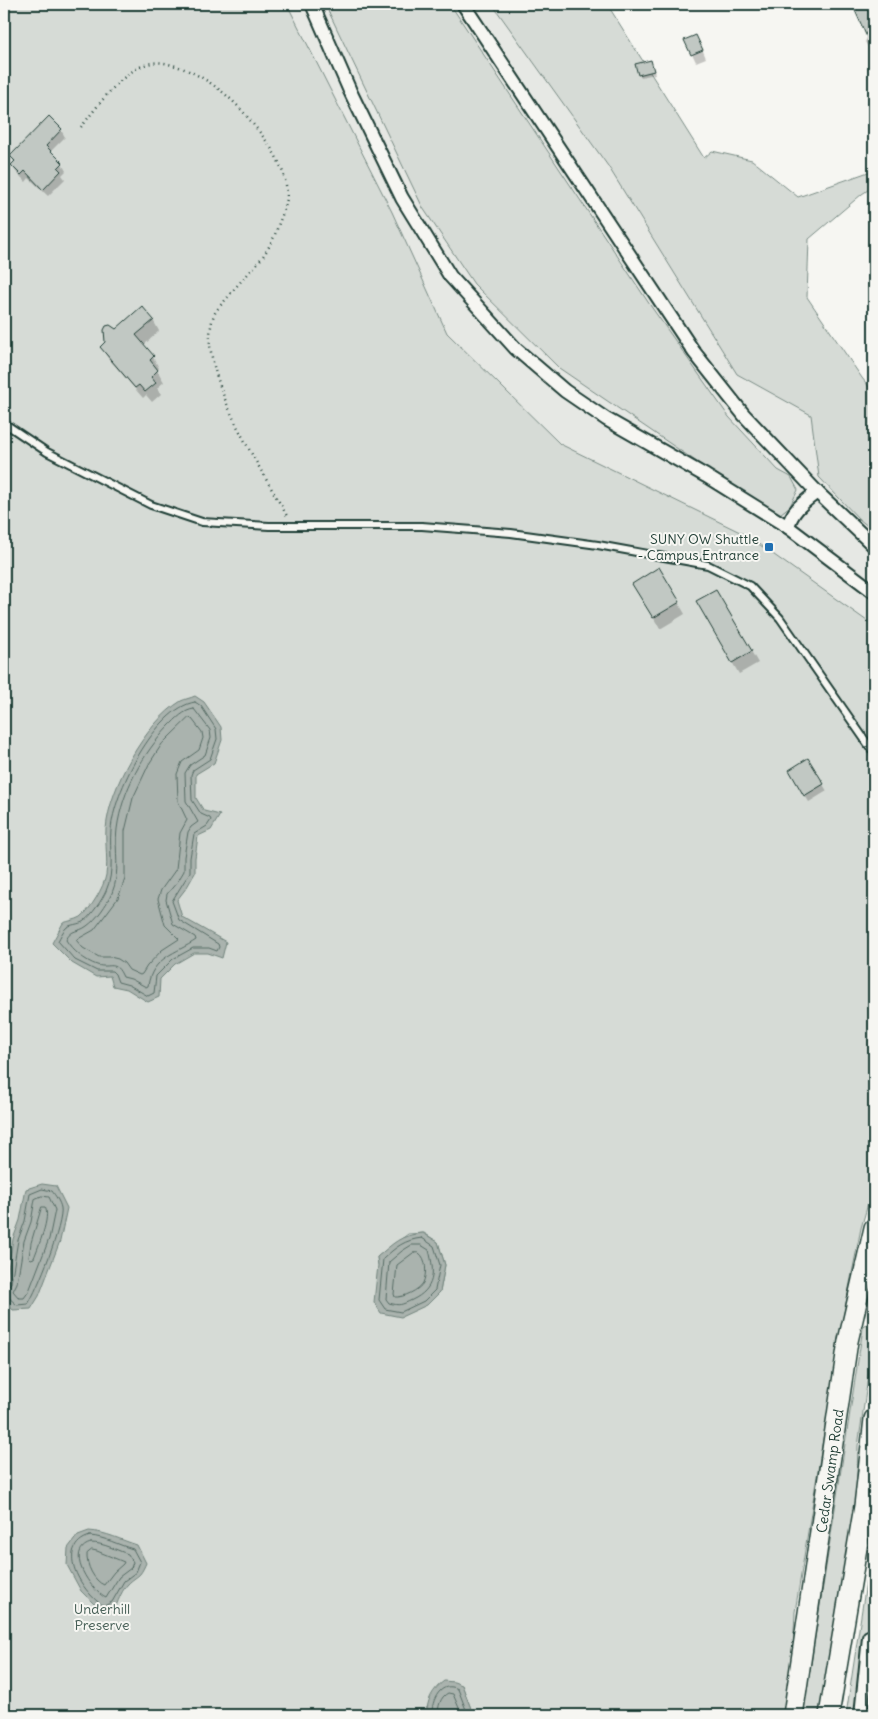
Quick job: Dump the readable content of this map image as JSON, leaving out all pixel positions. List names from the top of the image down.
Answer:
{
  "streets": {
    "main road": ["Cedar Swamp Road"]
  },
  "parks": ["Underhill Preserve"],
  "places": {
    "transit": ["SUNY OW Shuttle - Campus Entrance"]
  }
}
